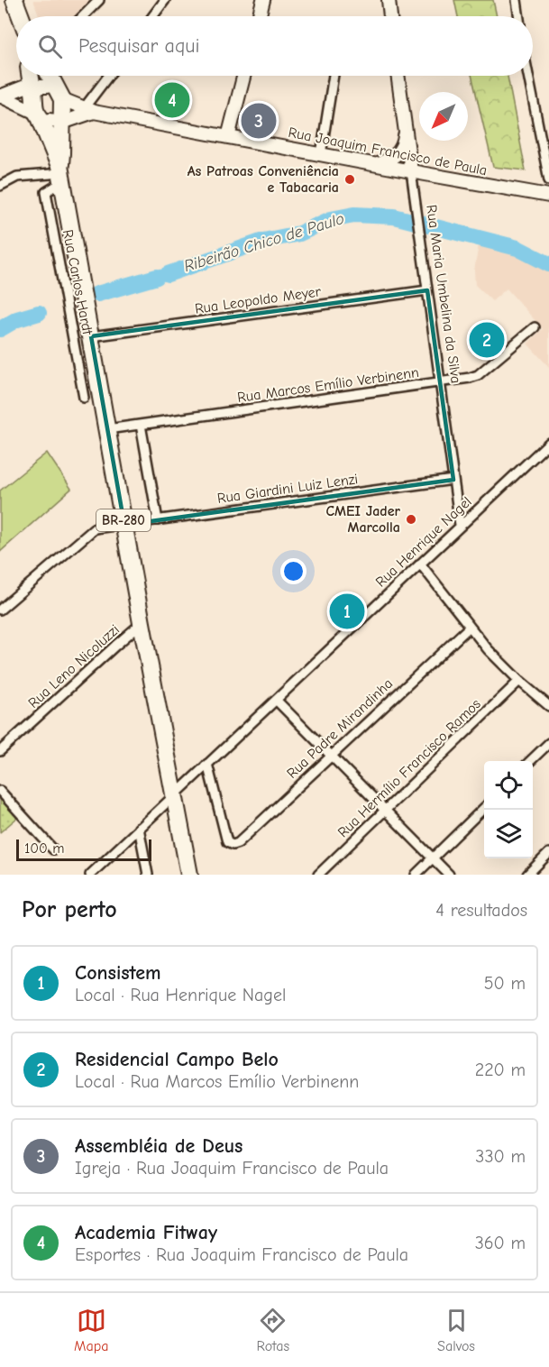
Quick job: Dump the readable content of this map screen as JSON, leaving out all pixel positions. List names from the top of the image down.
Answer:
{
  "streets": {
    "highway": ["BR-280"],
    "main road": ["Rua Joaquim Francisco de Paula", "Rua Maria Umbelina da Silva"],
    "street": [
      "Rua Carlos Hardt",
      "Rua Leopoldo Meyer",
      "Rua Marcos Emílio Verbinenn",
      "Rua Giardini Luiz Lenzi",
      "Rua Henrique Nagel",
      "Rua Leno Nicoluzzi",
      "Rua Padre Mirandinha",
      "Rua Hermílio Francisco Ramos"
    ]
  },
  "crossings": [
    ["Rua Joaquim Francisco de Paula", "Rua Maria Umbelina da Silva"],
    ["Rua Joaquim Francisco de Paula", "BR-280"],
    ["Rua Carlos Hardt", "BR-280"],
    ["Rua Maria Umbelina da Silva", "Rua Leopoldo Meyer"],
    ["Rua Maria Umbelina da Silva", "Rua Marcos Emílio Verbinenn"],
    ["Rua Maria Umbelina da Silva", "Rua Giardini Luiz Lenzi"],
    ["Rua Maria Umbelina da Silva", "Rua Henrique Nagel"],
    ["Rua Leopoldo Meyer", "BR-280"],
    ["Rua Marcos Emílio Verbinenn", "BR-280"],
    ["Rua Giardini Luiz Lenzi", "BR-280"],
    ["BR-280", "Rua Henrique Nagel"],
    ["BR-280", "Rua Leno Nicoluzzi"],
    ["Rua Henrique Nagel", "Rua Padre Mirandinha"]
  ],
  "water": ["Ribeirão Chico de Paulo"],
  "places": ["As Patroas Conveniência e Tabacaria", "CMEI Jader Marcolla"],
  "scale_bar": "100 m",
  "north": "bottom left",
  "page": {
    "search": "Pesquisar aqui",
    "pins": [
      "4",
      "3",
      "2",
      "1"
    ],
    "scale": "100 m",
    "heading": ["Por perto", "4 resultados"],
    "list": [
      {
        "mark": "1",
        "name": "Consistem",
        "note": "Local · Rua Henrique Nagel",
        "value": "50 m"
      },
      {
        "mark": "2",
        "name": "Residencial Campo Belo",
        "note": "Local · Rua Marcos Emílio Verbinenn",
        "value": "220 m"
      },
      {
        "mark": "3",
        "name": "Assembléia de Deus",
        "note": "Igreja · Rua Joaquim Francisco de Paula",
        "value": "330 m"
      },
      {
        "mark": "4",
        "name": "Academia Fitway",
        "note": "Esportes · Rua Joaquim Francisco de Paula",
        "value": "360 m"
      }
    ],
    "nav": ["Mapa", "Rotas", "Salvos"]
  }
}
